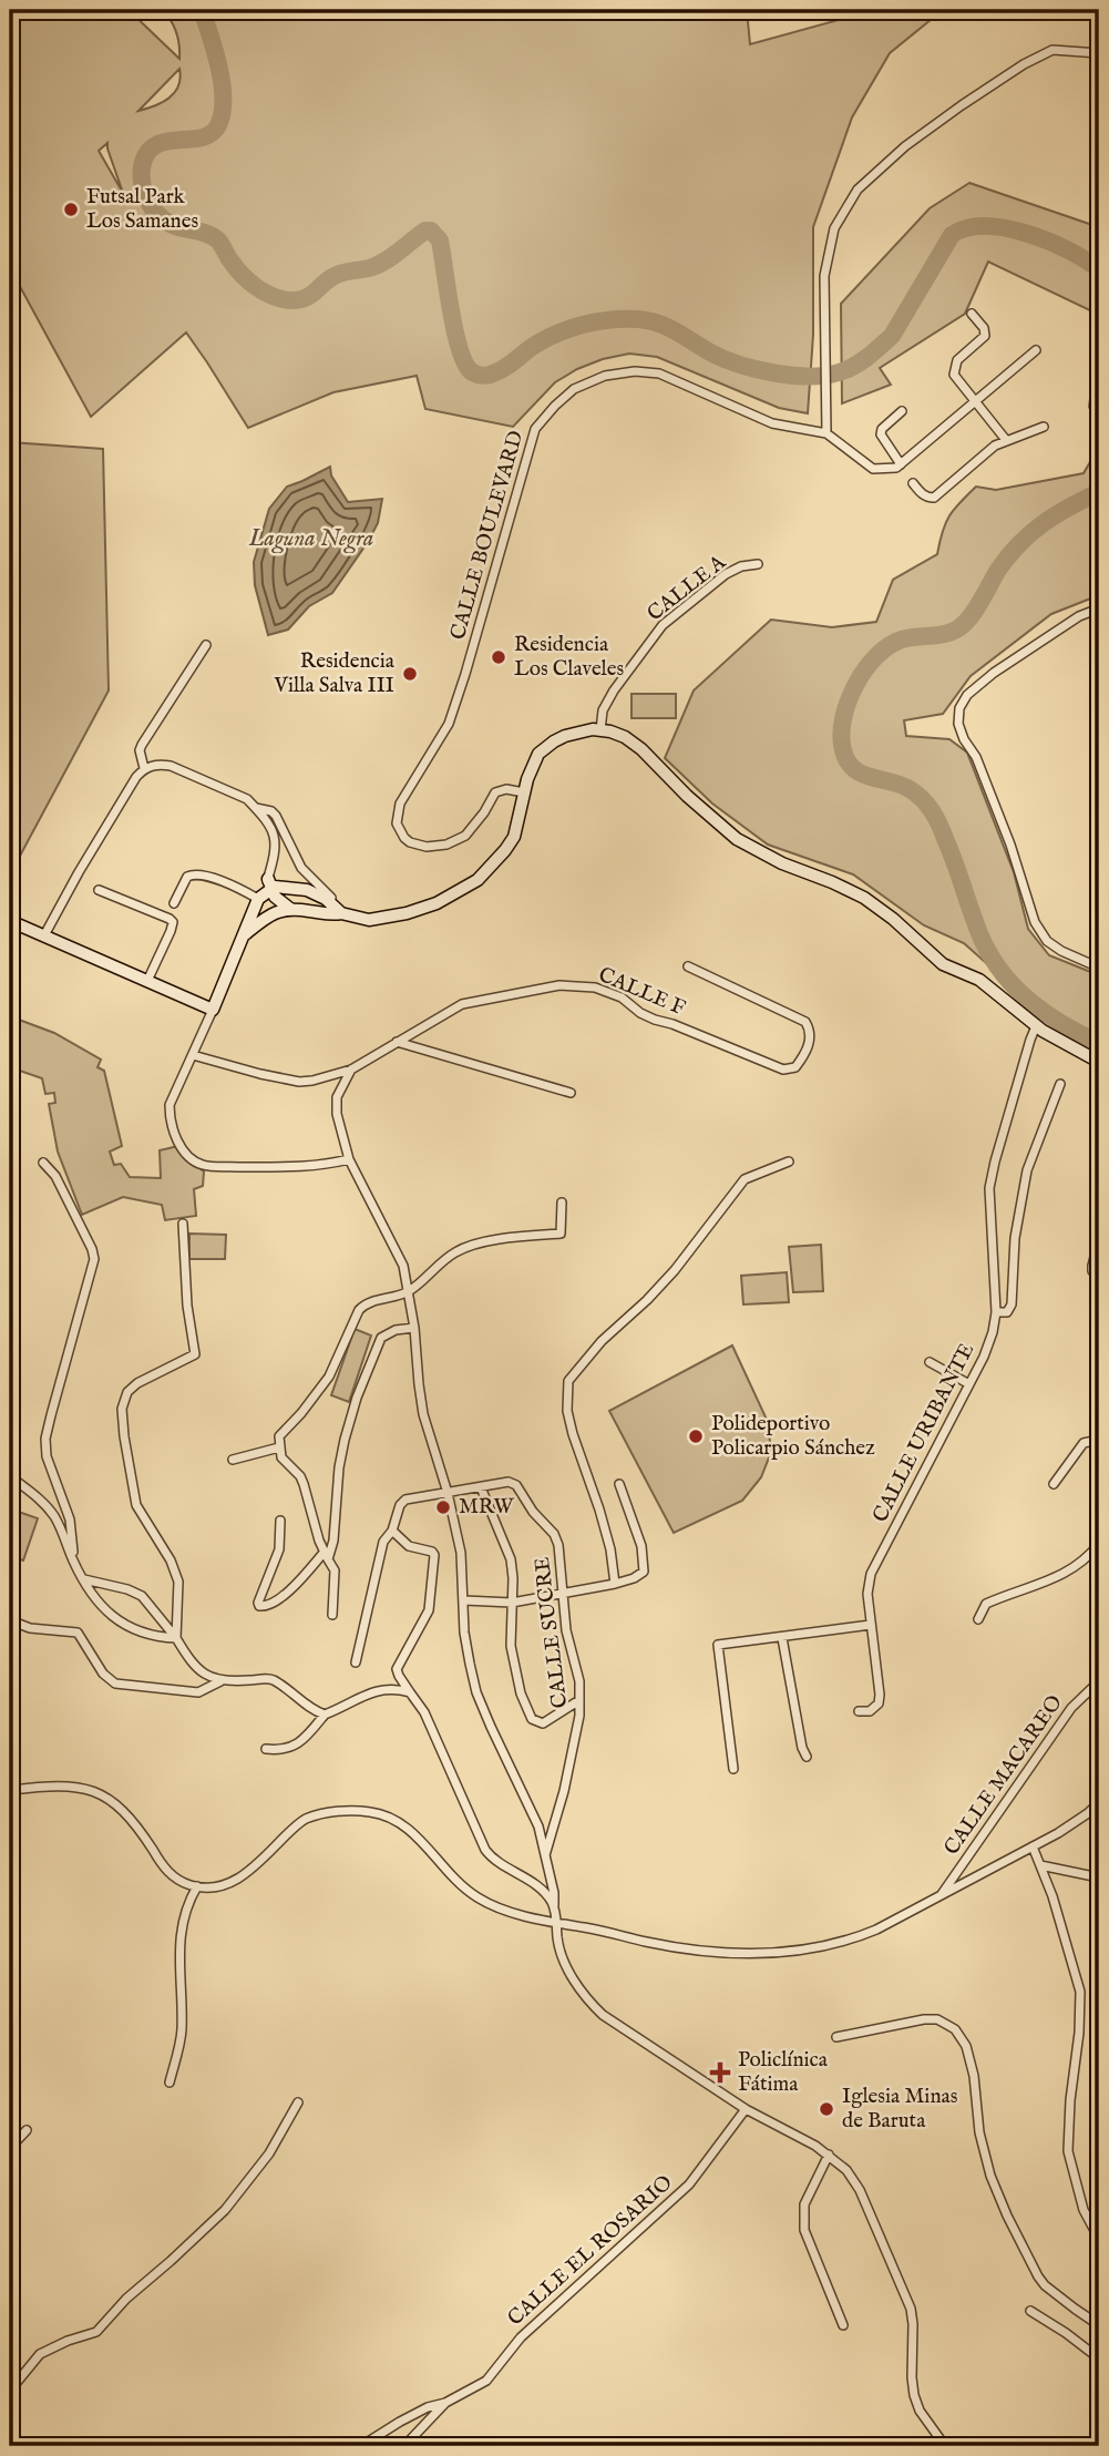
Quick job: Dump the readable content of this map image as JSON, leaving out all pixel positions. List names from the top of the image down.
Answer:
{
  "streets": {
    "street": [
      "CALLE BOULEVARD",
      "CALLE A",
      "CALLE F",
      "CALLE URIBANTE",
      "CALLE SUCRE",
      "CALLE MACAREO",
      "CALLE EL ROSARIO"
    ]
  },
  "water": ["Laguna Negra"],
  "places": {
    "other": [
      "Futsal Park Los Samanes",
      "Residencia Los Claveles",
      "Residencia Villa Salva III",
      "Polideportivo Policarpio Sánchez",
      "MRW",
      "Iglesia Minas de Baruta"
    ],
    "health": ["Policlínica Fátima"]
  }
}
